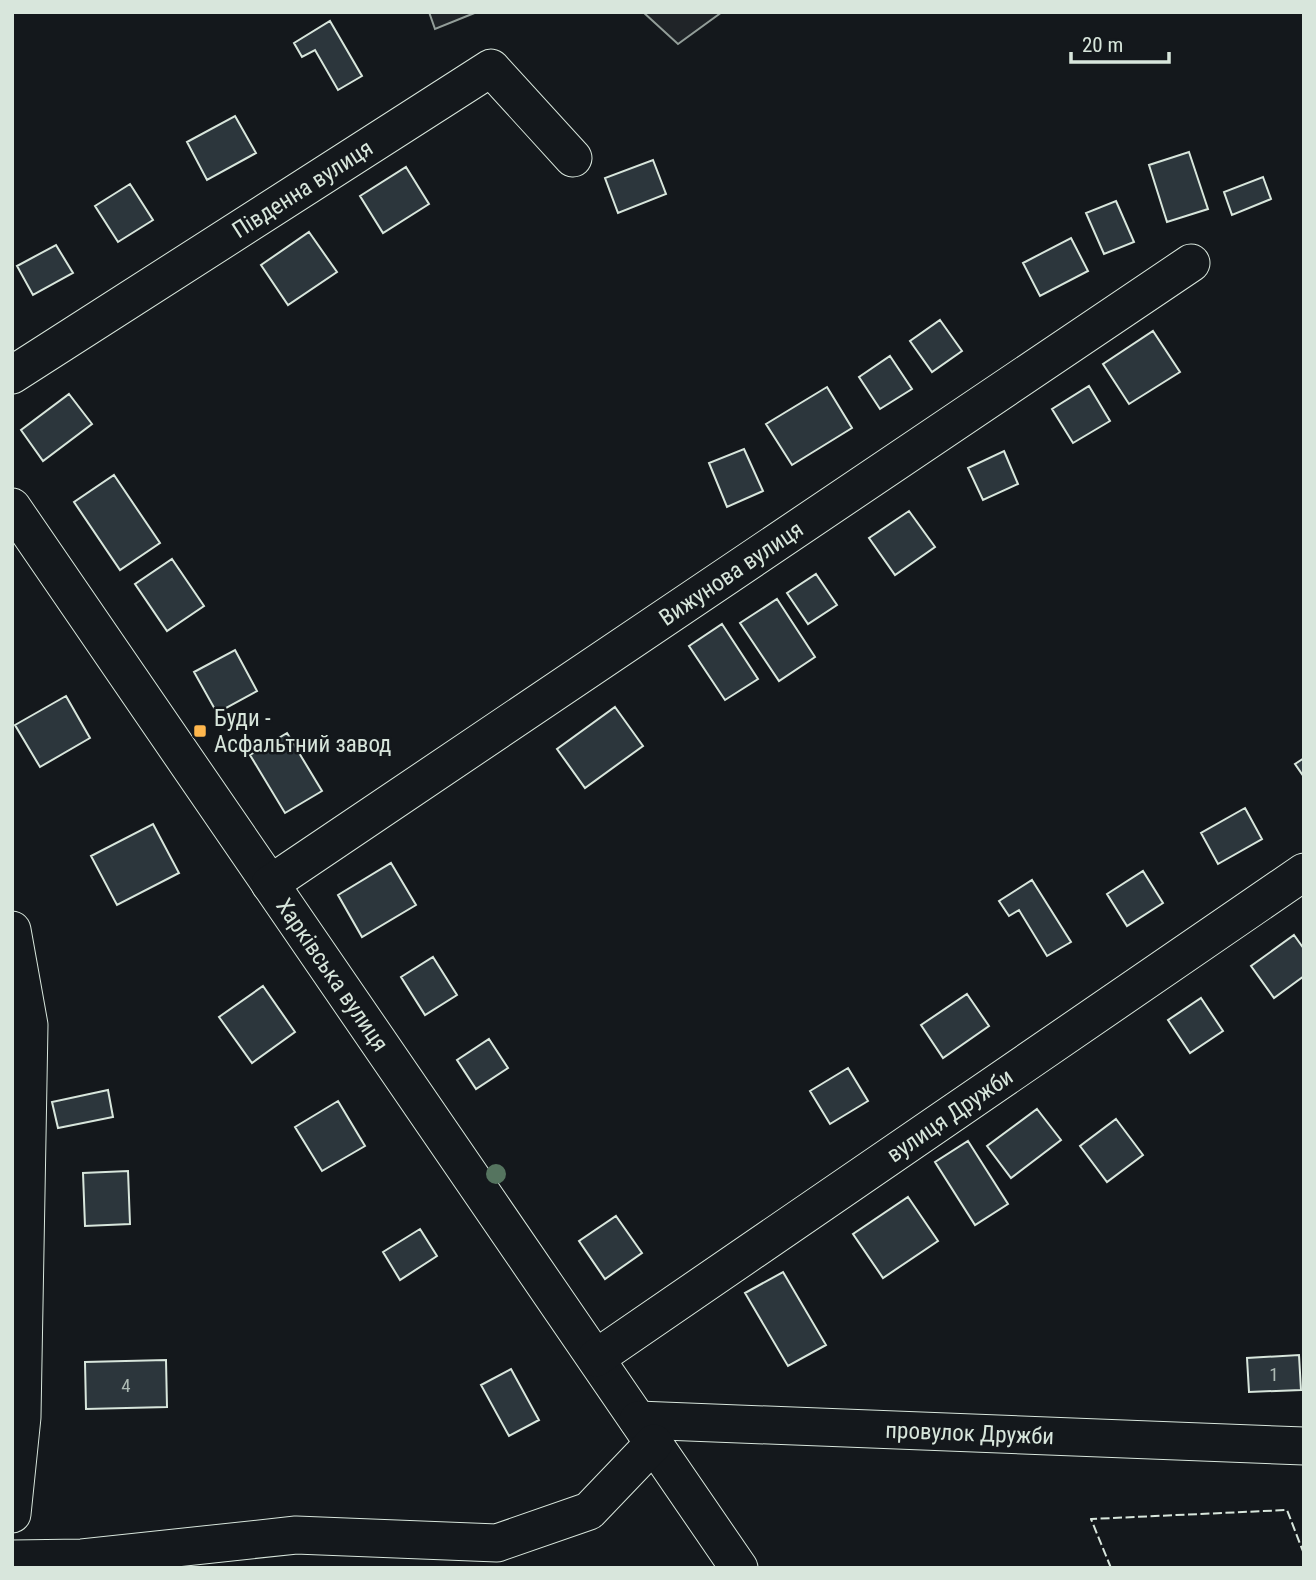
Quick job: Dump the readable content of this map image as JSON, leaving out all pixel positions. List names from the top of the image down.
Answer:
{
  "streets": {
    "street": [
      "Південна вулиця",
      "Вижунова вулиця",
      "Харківська вулиця",
      "вулиця Дружби",
      "провулок Дружби"
    ]
  },
  "crossings": [
    ["Вижунова вулиця", "Харківська вулиця"],
    ["Харківська вулиця", "вулиця Дружби"],
    ["Харківська вулиця", "провулок Дружби"]
  ],
  "places": {
    "transit": ["Буди - Асфальтний завод"]
  },
  "house_numbers": ["1", "4"],
  "scale_bar": "20 m"
}
